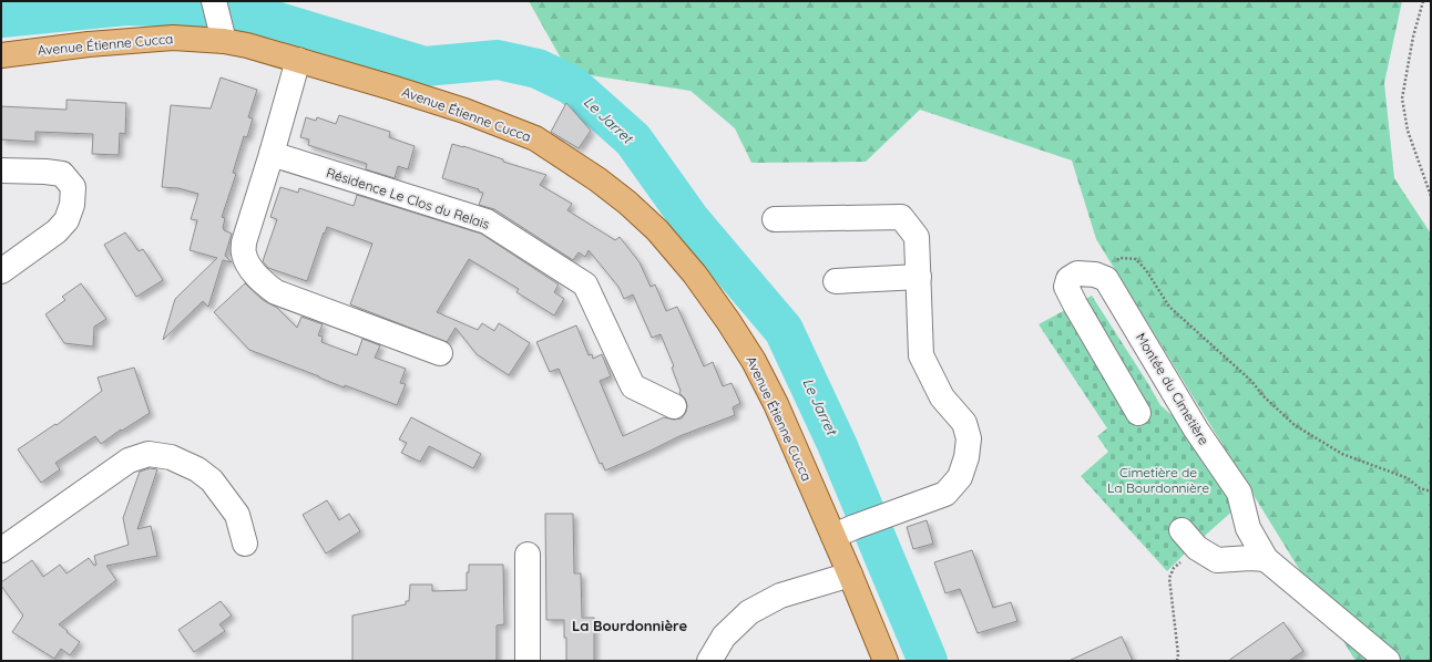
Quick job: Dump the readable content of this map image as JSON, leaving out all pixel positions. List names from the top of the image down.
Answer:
{
  "streets": {
    "main road": ["Avenue Étienne Cucca"],
    "street": ["Résidence Le Clos du Relais", "Montée du Cimetière"]
  },
  "districts": ["La Bourdonnière"],
  "water": ["Le Jarret"],
  "parks": ["Cimetière de La Bourdonnière"]
}
